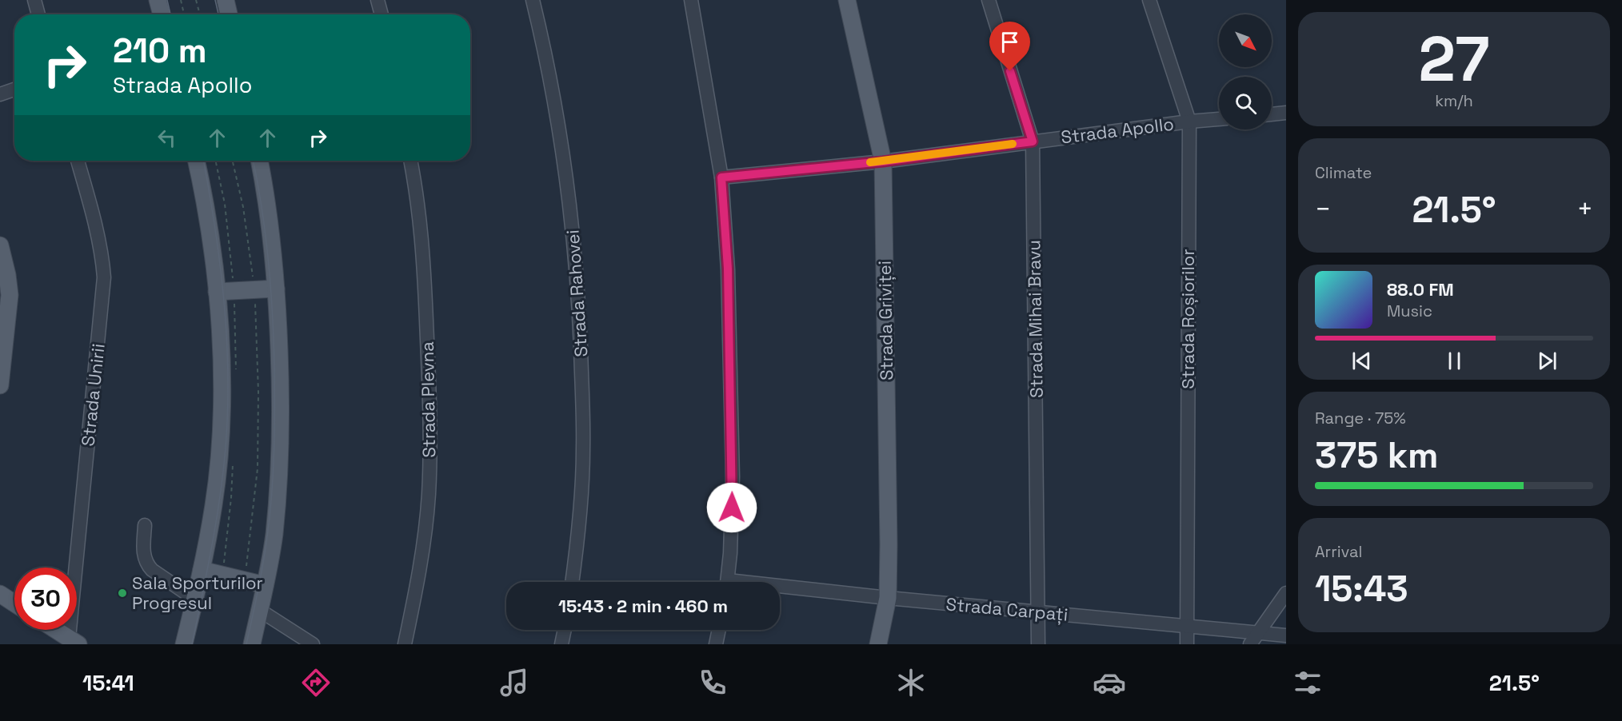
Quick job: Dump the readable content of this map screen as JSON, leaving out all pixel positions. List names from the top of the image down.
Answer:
{
  "streets": {
    "main road": ["Strada Griviței"],
    "street": [
      "Strada Apollo",
      "Strada Rahovei",
      "Strada Mihai Bravu",
      "Strada Roșiorilor",
      "Strada Unirii",
      "Strada Plevna",
      "Strada Carpați"
    ]
  },
  "crossings": [
    ["Strada Apollo", "Strada Mihai Bravu"],
    ["Strada Apollo", "Strada Roșiorilor"],
    ["Strada Apollo", "Strada Griviței"],
    ["Strada Mihai Bravu", "Strada Carpați"],
    ["Strada Roșiorilor", "Strada Carpați"],
    ["Strada Griviței", "Strada Carpați"]
  ],
  "places": ["Sala Sporturilor Progresul"],
  "north": "bottom right",
  "page": {
    "tile": [
      ["27", "km/h"],
      "Climate",
      ["Range · 75%", "375 km"],
      ["Arrival", "15:43"]
    ],
    "turn": ["210 m", "Strada Apollo"],
    "heat": ["−", "21.5°", "+"],
    "song": ["88.0 FM", "Music"],
    "limit": "30",
    "trip": "15:43 · 2 min · 460 m",
    "tabs": ["15:41", "21.5°"]
  }
}
